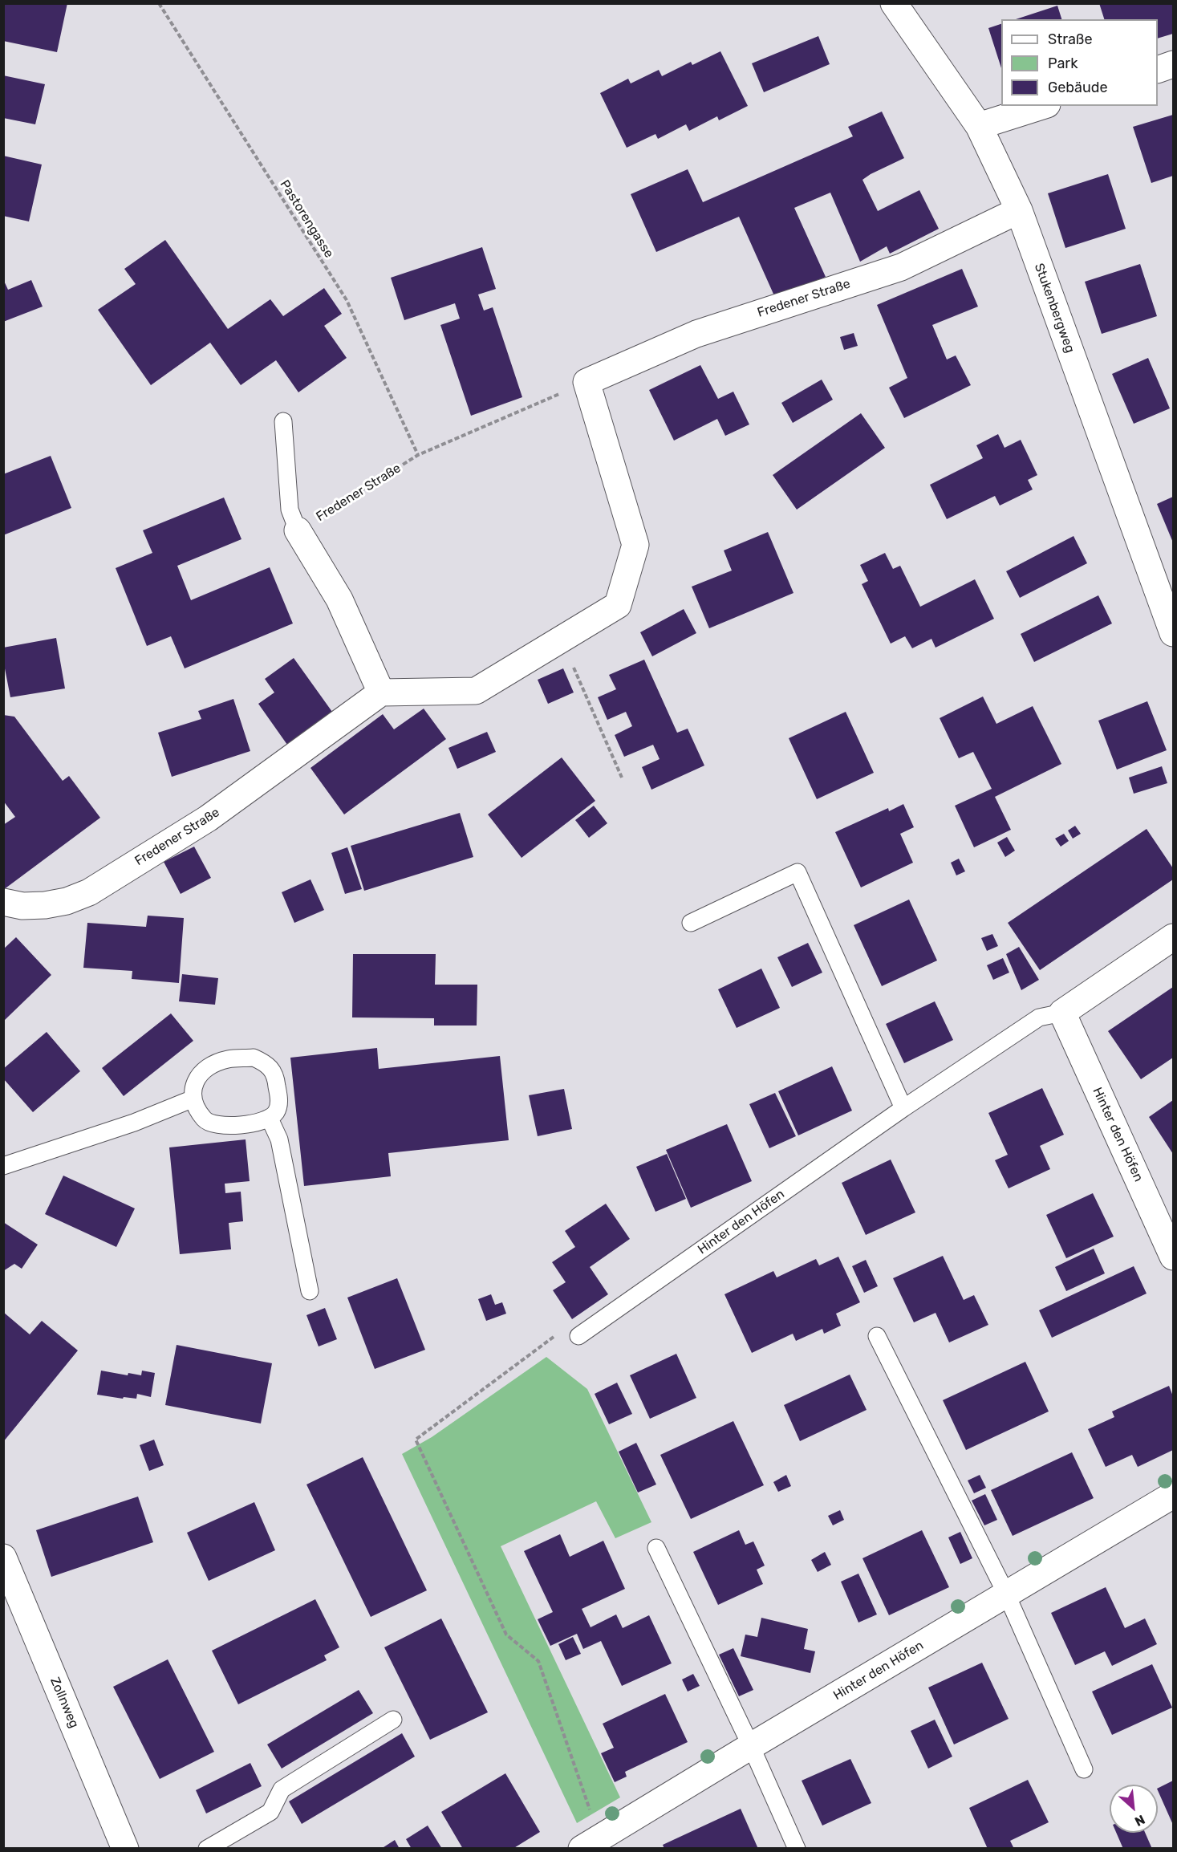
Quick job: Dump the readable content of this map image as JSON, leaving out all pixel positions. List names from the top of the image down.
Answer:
{
  "streets": {
    "street": [
      "Fredener Straße",
      "Stukenbergweg",
      "Hinter den Höfen",
      "Zollnweg"
    ],
    "path": ["Pastorengasse"]
  },
  "crossings": [
    ["Pastorengasse", "Fredener Straße"],
    ["Fredener Straße", "Stukenbergweg"]
  ],
  "legend": ["Straße", "Park", "Gebäude"],
  "north": "bottom right"
}
